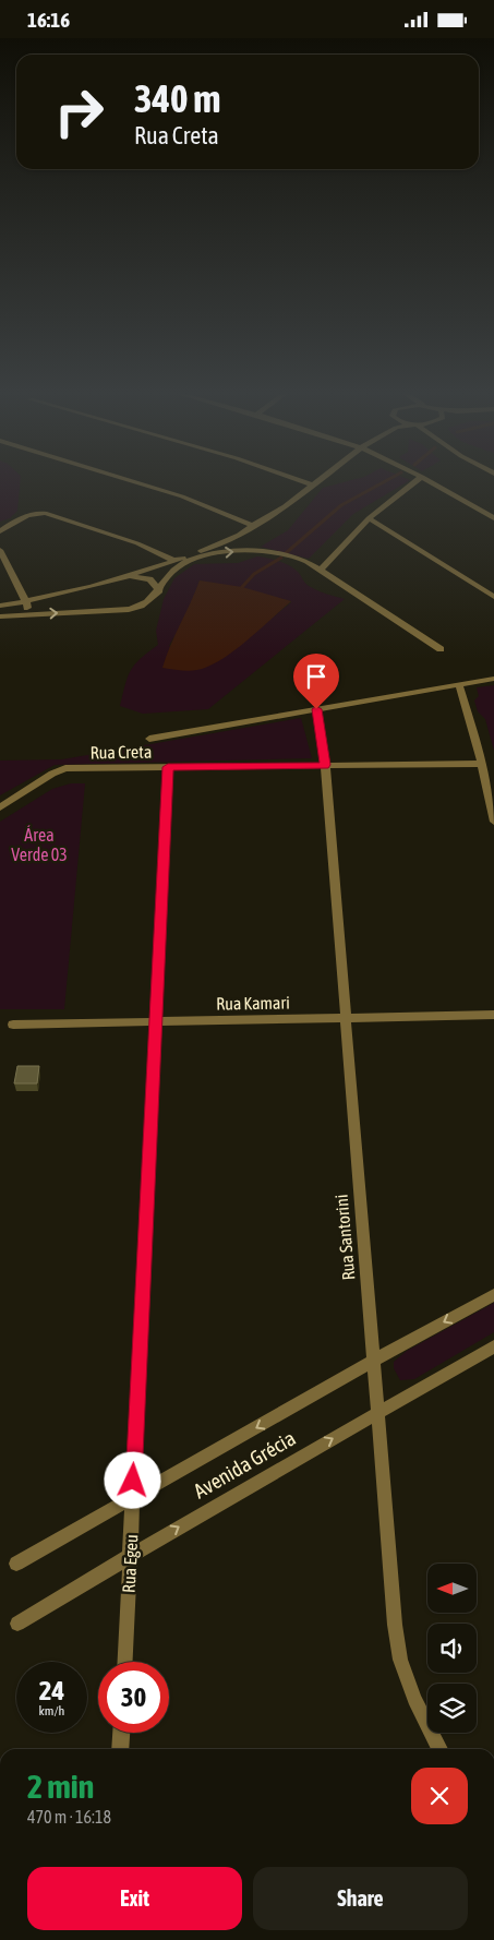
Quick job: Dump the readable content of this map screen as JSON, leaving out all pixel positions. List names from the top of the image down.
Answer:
{
  "streets": {
    "street": [
      "Rua Creta",
      "Rua Kamari",
      "Rua Santorini",
      "Avenida Grécia",
      "Rua Egeu"
    ]
  },
  "crossings": [
    ["Rua Creta", "Rua Santorini"],
    ["Rua Creta", "Rua Egeu"],
    ["Rua Kamari", "Rua Santorini"],
    ["Rua Kamari", "Rua Egeu"],
    ["Rua Santorini", "Avenida Grécia"],
    ["Avenida Grécia", "Rua Egeu"]
  ],
  "parks": ["Área Verde 03"],
  "north": "left",
  "page": {
    "status": "16:16",
    "turn": ["340 m", "Rua Creta"],
    "speed": "24 km/h",
    "limit": "30",
    "heading": ["2 min", "470 m · 16:18"],
    "buttons": ["Exit", "Share"]
  }
}
